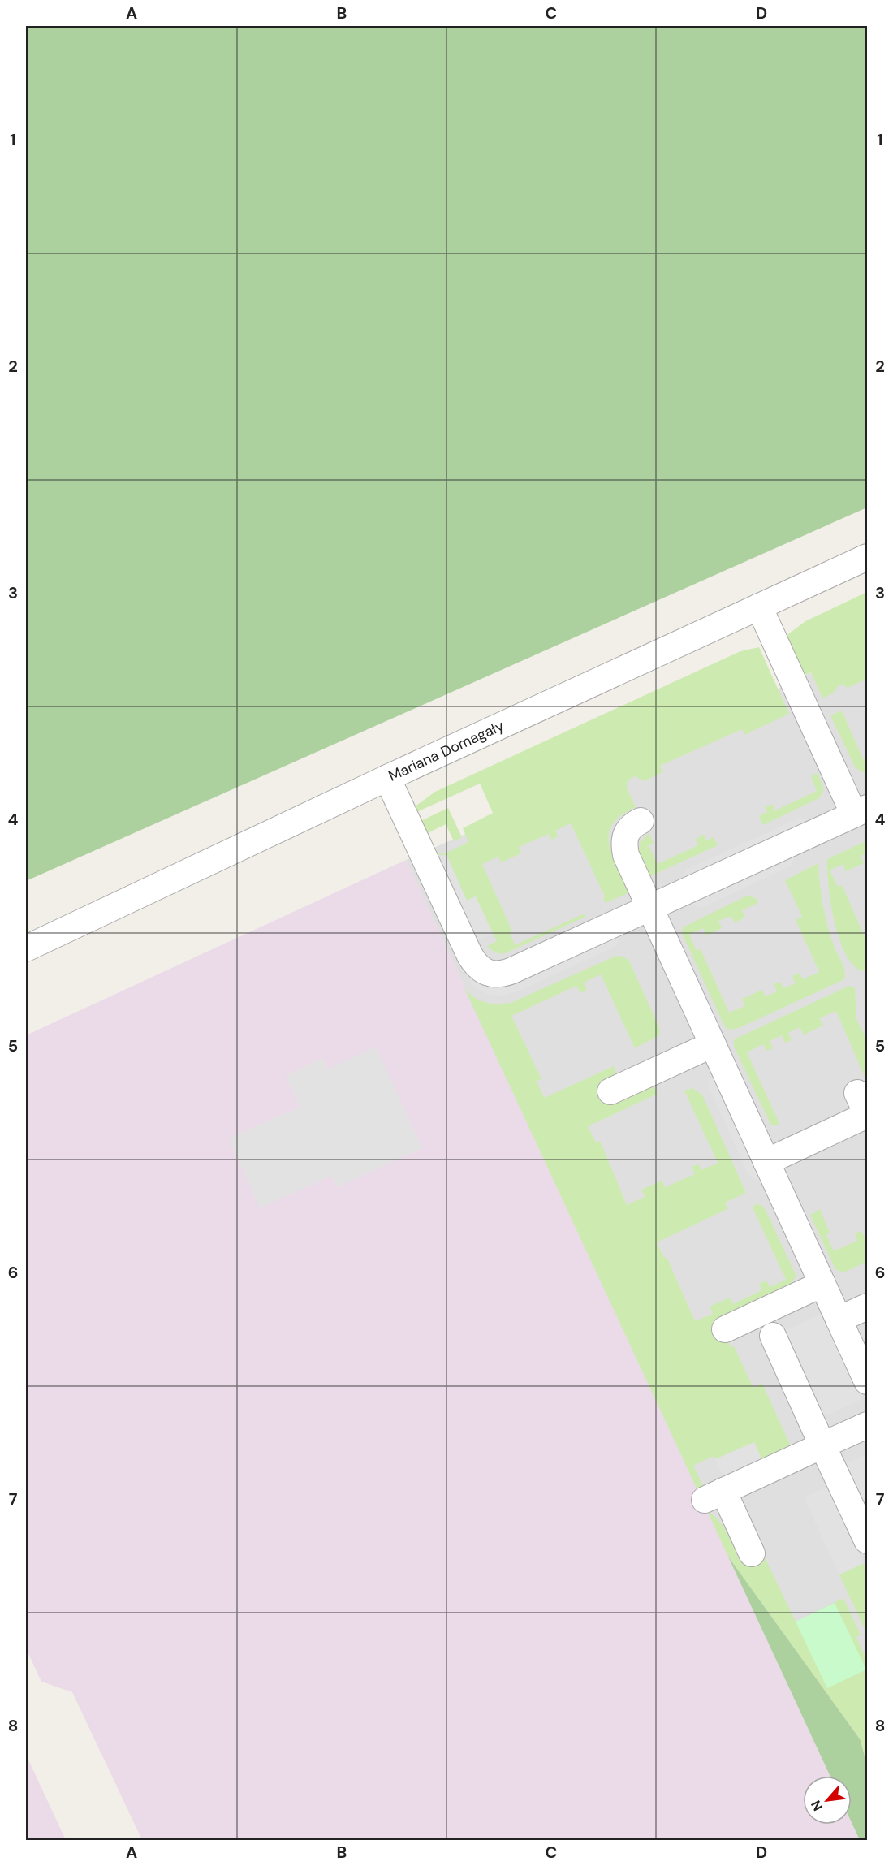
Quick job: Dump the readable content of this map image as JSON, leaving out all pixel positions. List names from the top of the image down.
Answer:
{
  "streets": {
    "street": ["Mariana Domagały"]
  },
  "north": "bottom left",
  "grid": {
    "columns": [
      "A",
      "B",
      "C",
      "D"
    ],
    "rows": [
      "1",
      "2",
      "3",
      "4",
      "5",
      "6",
      "7",
      "8"
    ]
  }
}
